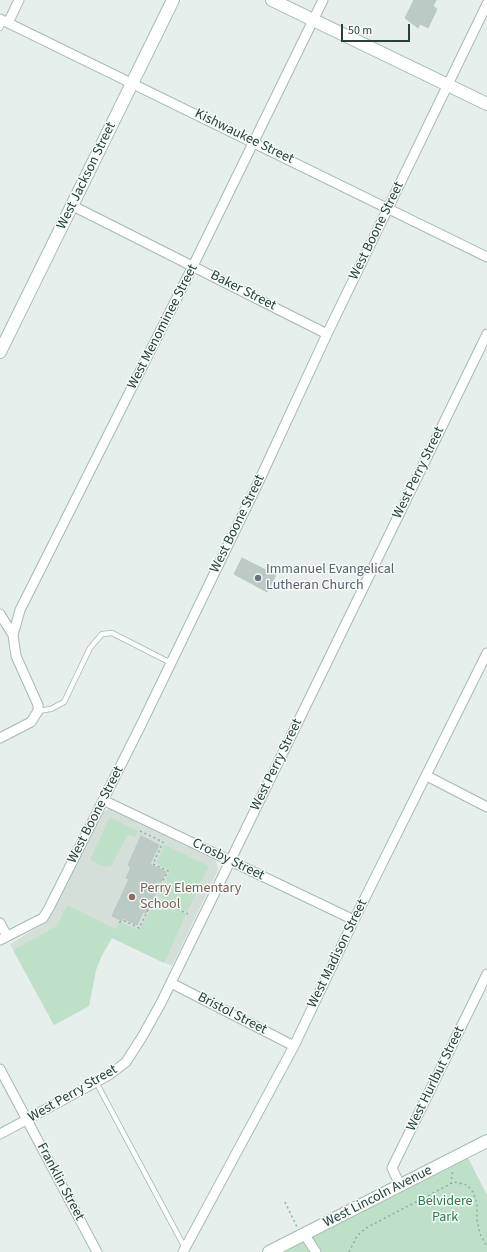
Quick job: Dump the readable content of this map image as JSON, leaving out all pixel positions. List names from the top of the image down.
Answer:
{
  "streets": {
    "street": [
      "Kishwaukee Street",
      "West Jackson Street",
      "West Boone Street",
      "Baker Street",
      "West Menominee Street",
      "West Perry Street",
      "Crosby Street",
      "West Madison Street",
      "Bristol Street",
      "West Hurlbut Street",
      "Franklin Street",
      "West Lincoln Avenue"
    ]
  },
  "crossings": [
    ["Kishwaukee Street", "West Jackson Street"],
    ["Kishwaukee Street", "West Boone Street"],
    ["Kishwaukee Street", "West Menominee Street"],
    ["West Jackson Street", "Baker Street"],
    ["West Boone Street", "Baker Street"],
    ["West Boone Street", "Crosby Street"],
    ["Baker Street", "West Menominee Street"],
    ["West Perry Street", "Crosby Street"],
    ["West Perry Street", "Bristol Street"],
    ["West Perry Street", "Franklin Street"],
    ["Crosby Street", "West Madison Street"],
    ["West Madison Street", "Bristol Street"],
    ["West Hurlbut Street", "West Lincoln Avenue"]
  ],
  "parks": ["Belvidere Park"],
  "places": ["Immanuel Evangelical Lutheran Church", "Perry Elementary School"],
  "scale_bar": "50 m"
}
